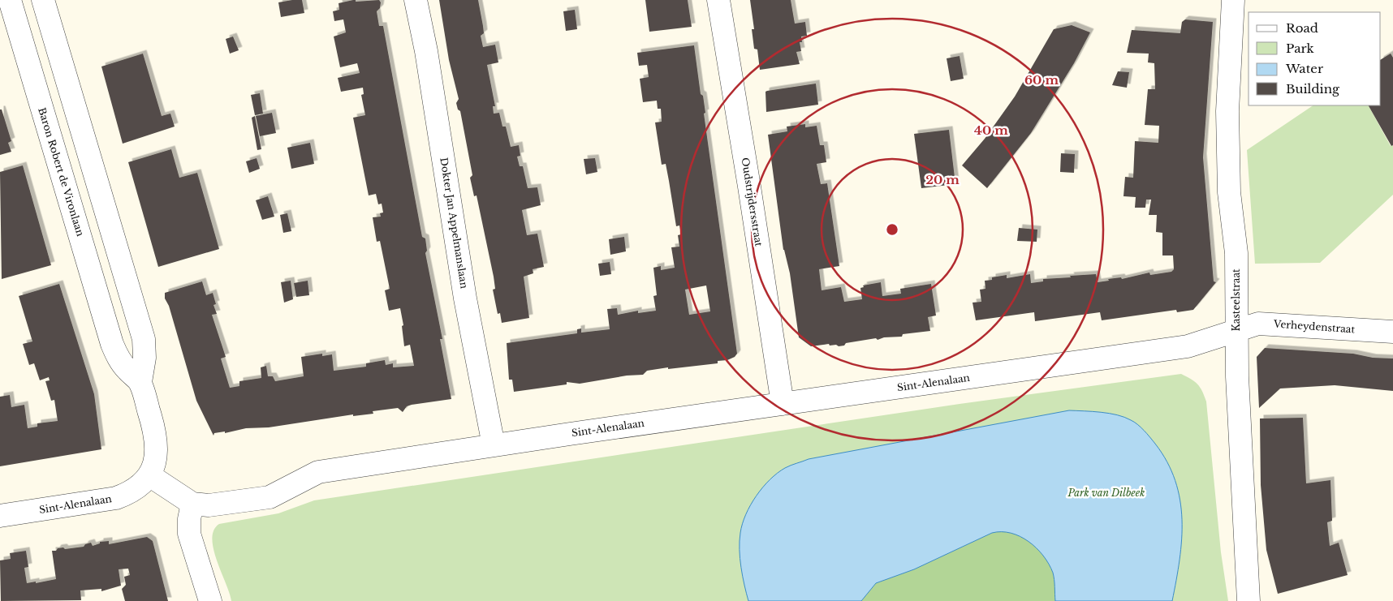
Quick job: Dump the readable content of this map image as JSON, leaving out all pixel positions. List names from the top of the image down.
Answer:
{
  "streets": {
    "street": [
      "Baron Robert de Vironlaan",
      "Oudstrijdersstraat",
      "Dokter Jan Appelmanslaan",
      "Kasteelstraat",
      "Verheydenstraat",
      "Sint-Alenalaan"
    ]
  },
  "crossings": [
    ["Baron Robert de Vironlaan", "Sint-Alenalaan"],
    ["Oudstrijdersstraat", "Sint-Alenalaan"],
    ["Dokter Jan Appelmanslaan", "Sint-Alenalaan"],
    ["Kasteelstraat", "Verheydenstraat"],
    ["Kasteelstraat", "Sint-Alenalaan"],
    ["Verheydenstraat", "Sint-Alenalaan"]
  ],
  "parks": ["Park van Dilbeek"],
  "legend": [
    "Road",
    "Park",
    "Water",
    "Building"
  ],
  "rings": ["60 m", "40 m", "20 m"]
}
